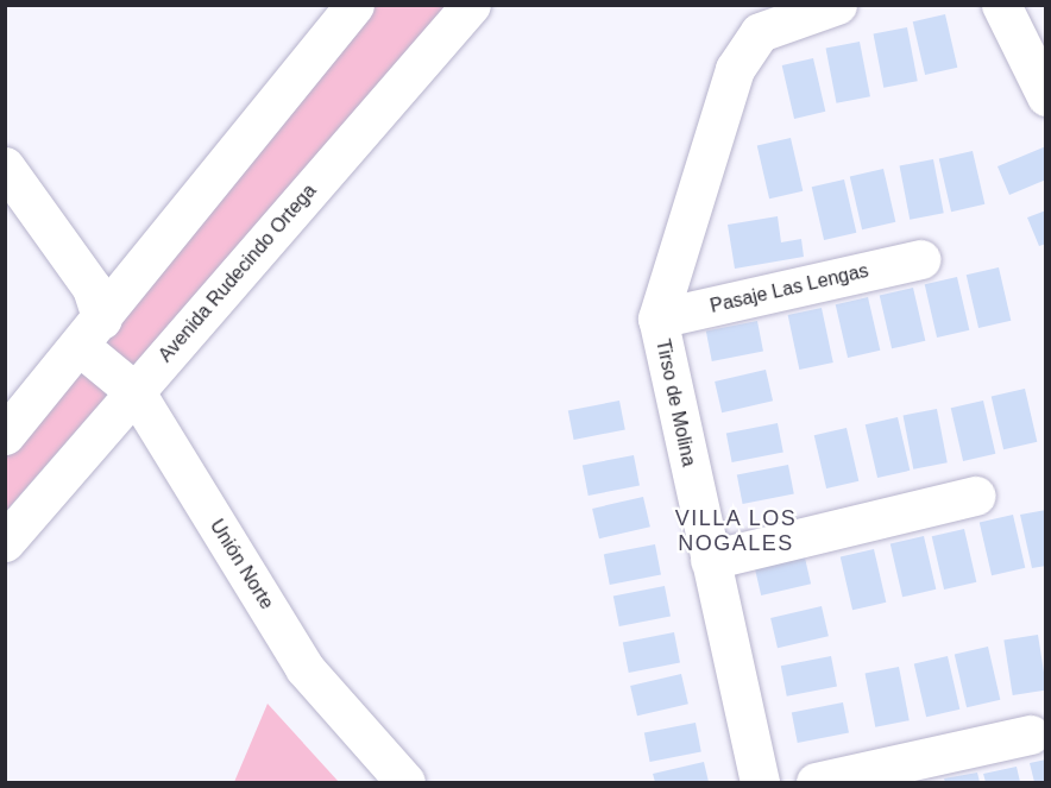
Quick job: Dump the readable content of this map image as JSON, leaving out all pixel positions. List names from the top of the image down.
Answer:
{
  "streets": {
    "street": [
      "Avenida Rudecindo Ortega",
      "Pasaje Las Lengas",
      "Tirso de Molina",
      "Unión Norte"
    ]
  },
  "crossings": [
    ["Avenida Rudecindo Ortega", "Unión Norte"],
    ["Pasaje Las Lengas", "Tirso de Molina"]
  ],
  "districts": ["VILLA LOS NOGALES"]
}
